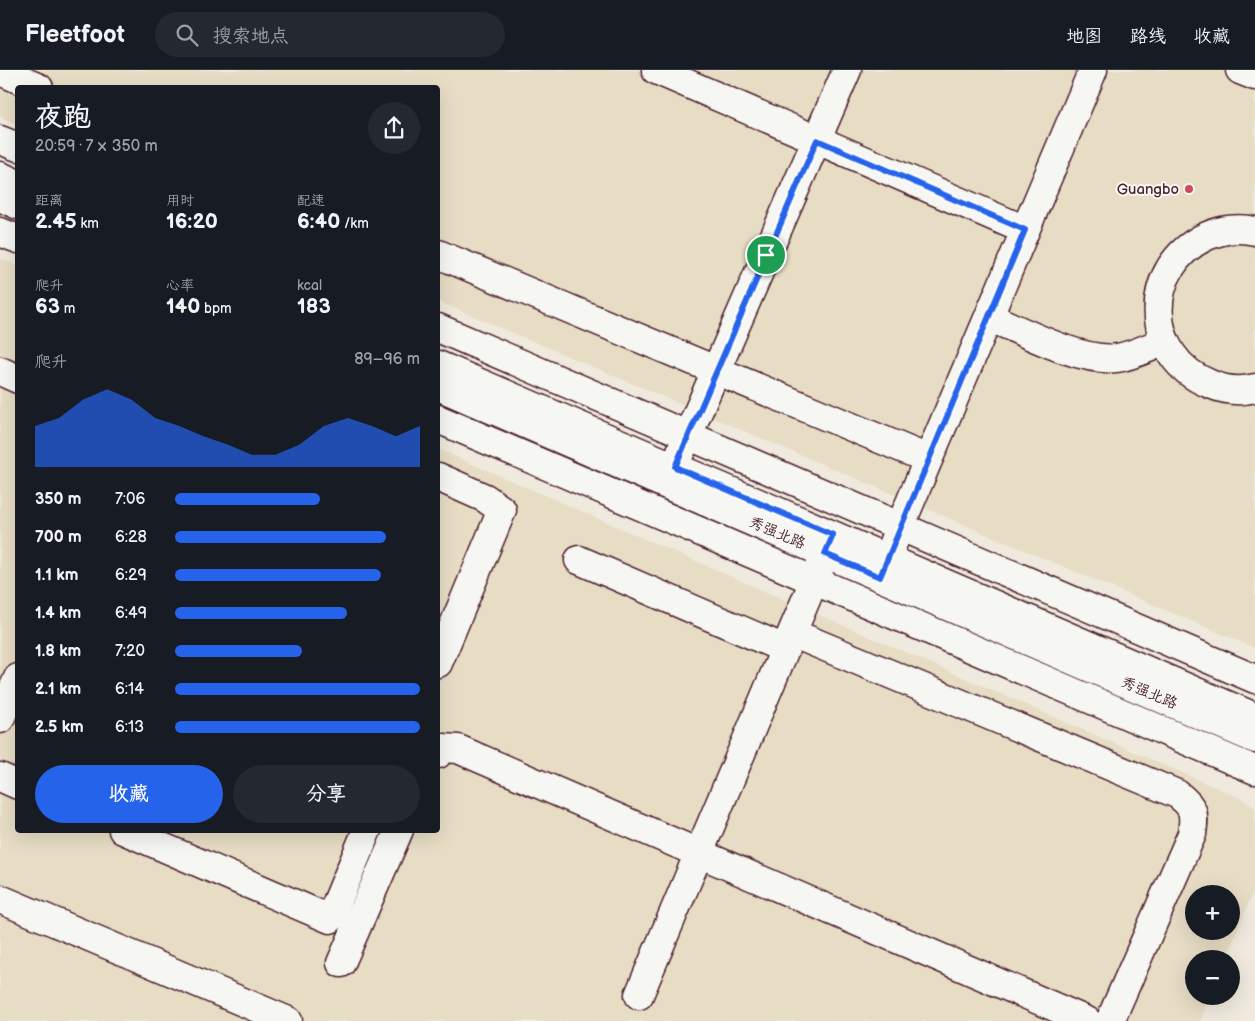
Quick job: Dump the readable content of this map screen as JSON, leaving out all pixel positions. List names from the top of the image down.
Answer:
{
  "streets": {
    "street": ["秀强北路"]
  },
  "places": ["Guangbo"],
  "page": {
    "header": "Fleetfoot",
    "search": "搜索地点",
    "nav": ["地图", "路线", "收藏"],
    "heading": ["夜跑", "20:59 · 7 × 350 m"],
    "stats": [
      ["距离", "2.45 km"],
      ["用时", "16:20"],
      ["配速", "6:40 /km"],
      ["爬升", "63 m"],
      ["心率", "140 bpm"],
      ["kcal", "183"]
    ],
    "chart": ["爬升", "89–96 m"],
    "list": [
      {
        "name": "350 m",
        "note": "7:06"
      },
      {
        "name": "700 m",
        "note": "6:28"
      },
      {
        "name": "1.1 km",
        "note": "6:29"
      },
      {
        "name": "1.4 km",
        "note": "6:49"
      },
      {
        "name": "1.8 km",
        "note": "7:20"
      },
      {
        "name": "2.1 km",
        "note": "6:14"
      },
      {
        "name": "2.5 km",
        "note": "6:13"
      }
    ],
    "buttons": ["收藏", "分享"],
    "map_buttons": ["+", "−"]
  }
}
